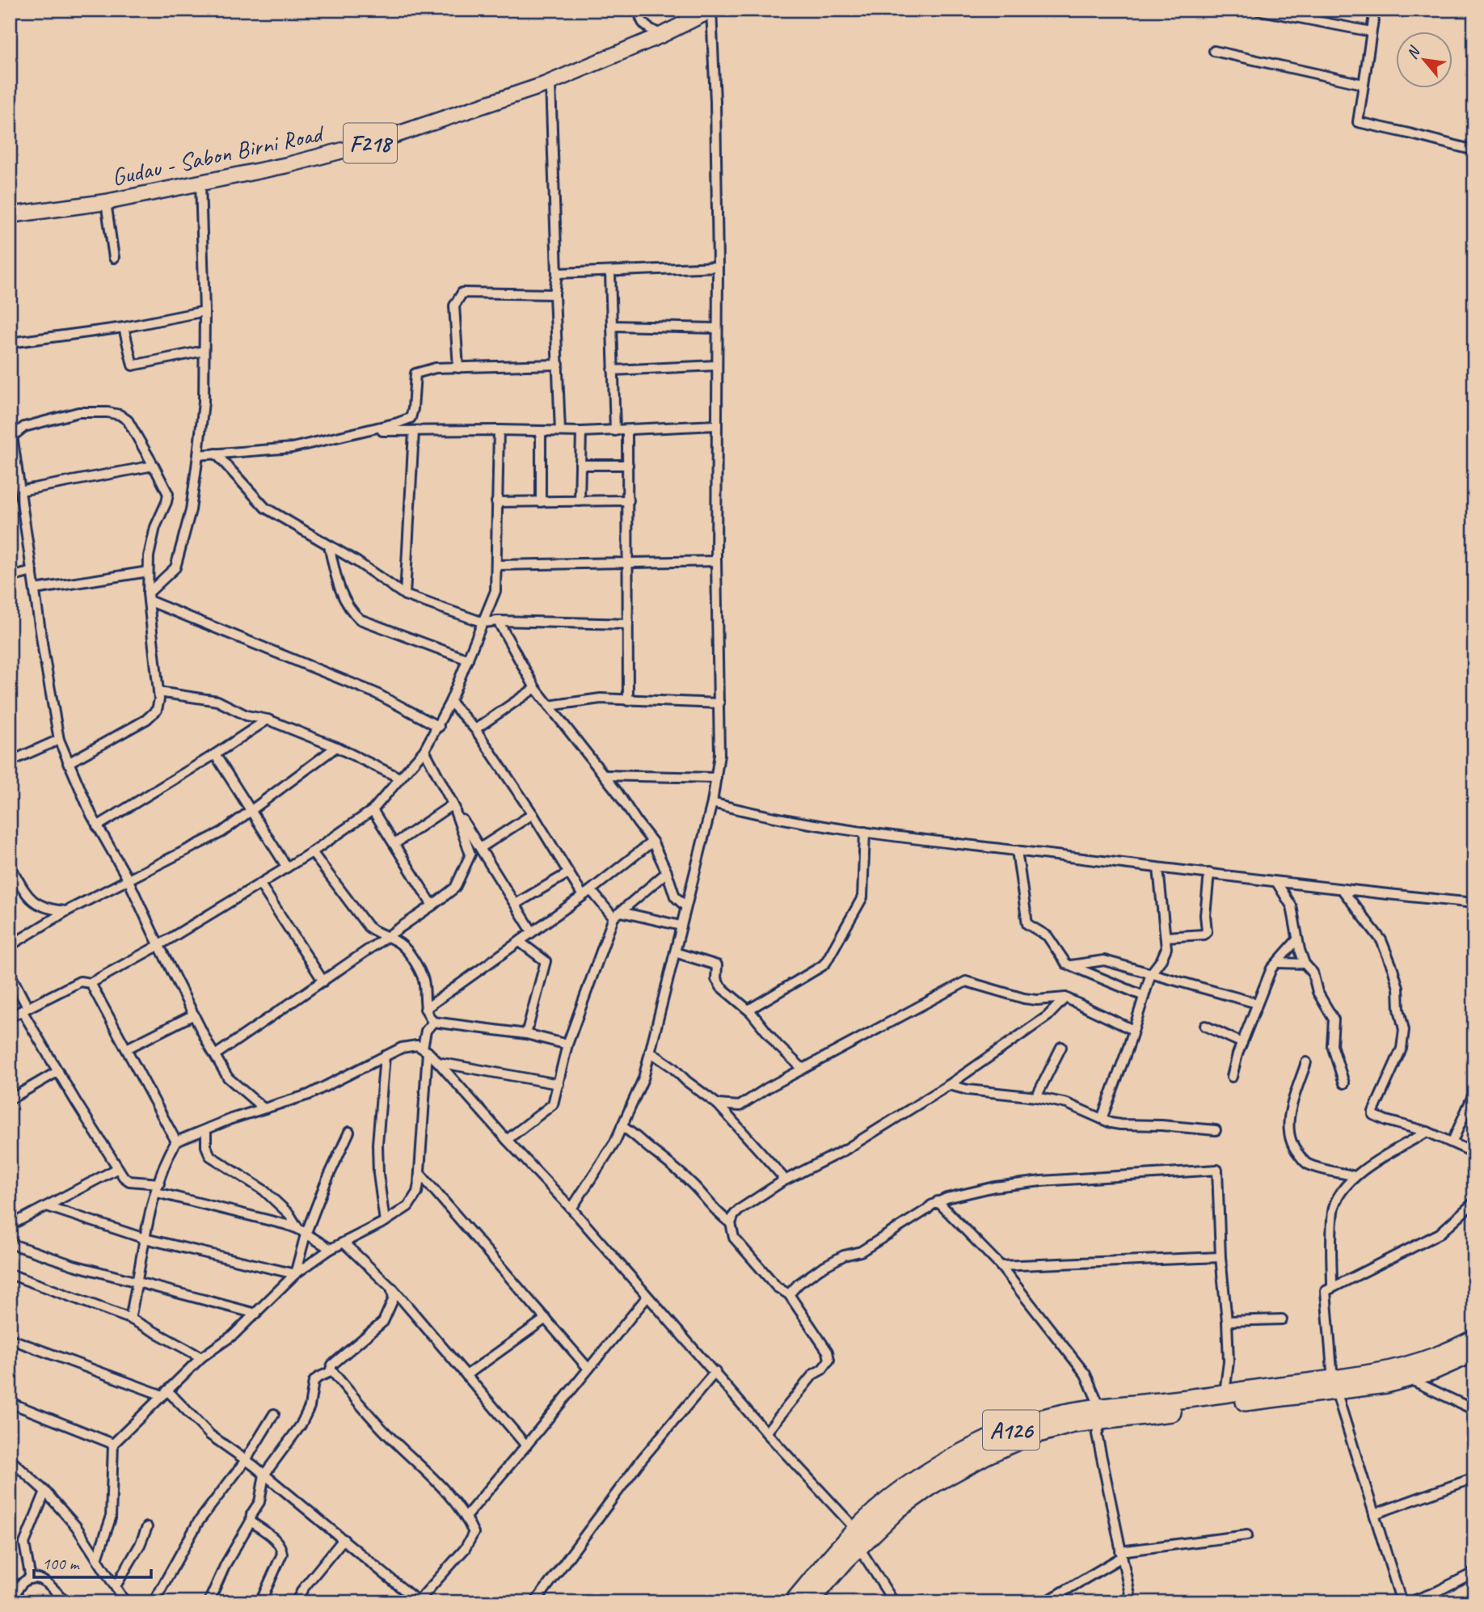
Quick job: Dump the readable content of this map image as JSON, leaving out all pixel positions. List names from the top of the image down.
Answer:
{
  "streets": {
    "highway": ["A126"],
    "main road": ["F218", "Gudau - Sabon Birni Road"]
  },
  "scale_bar": "100 m",
  "north": "top left"
}
